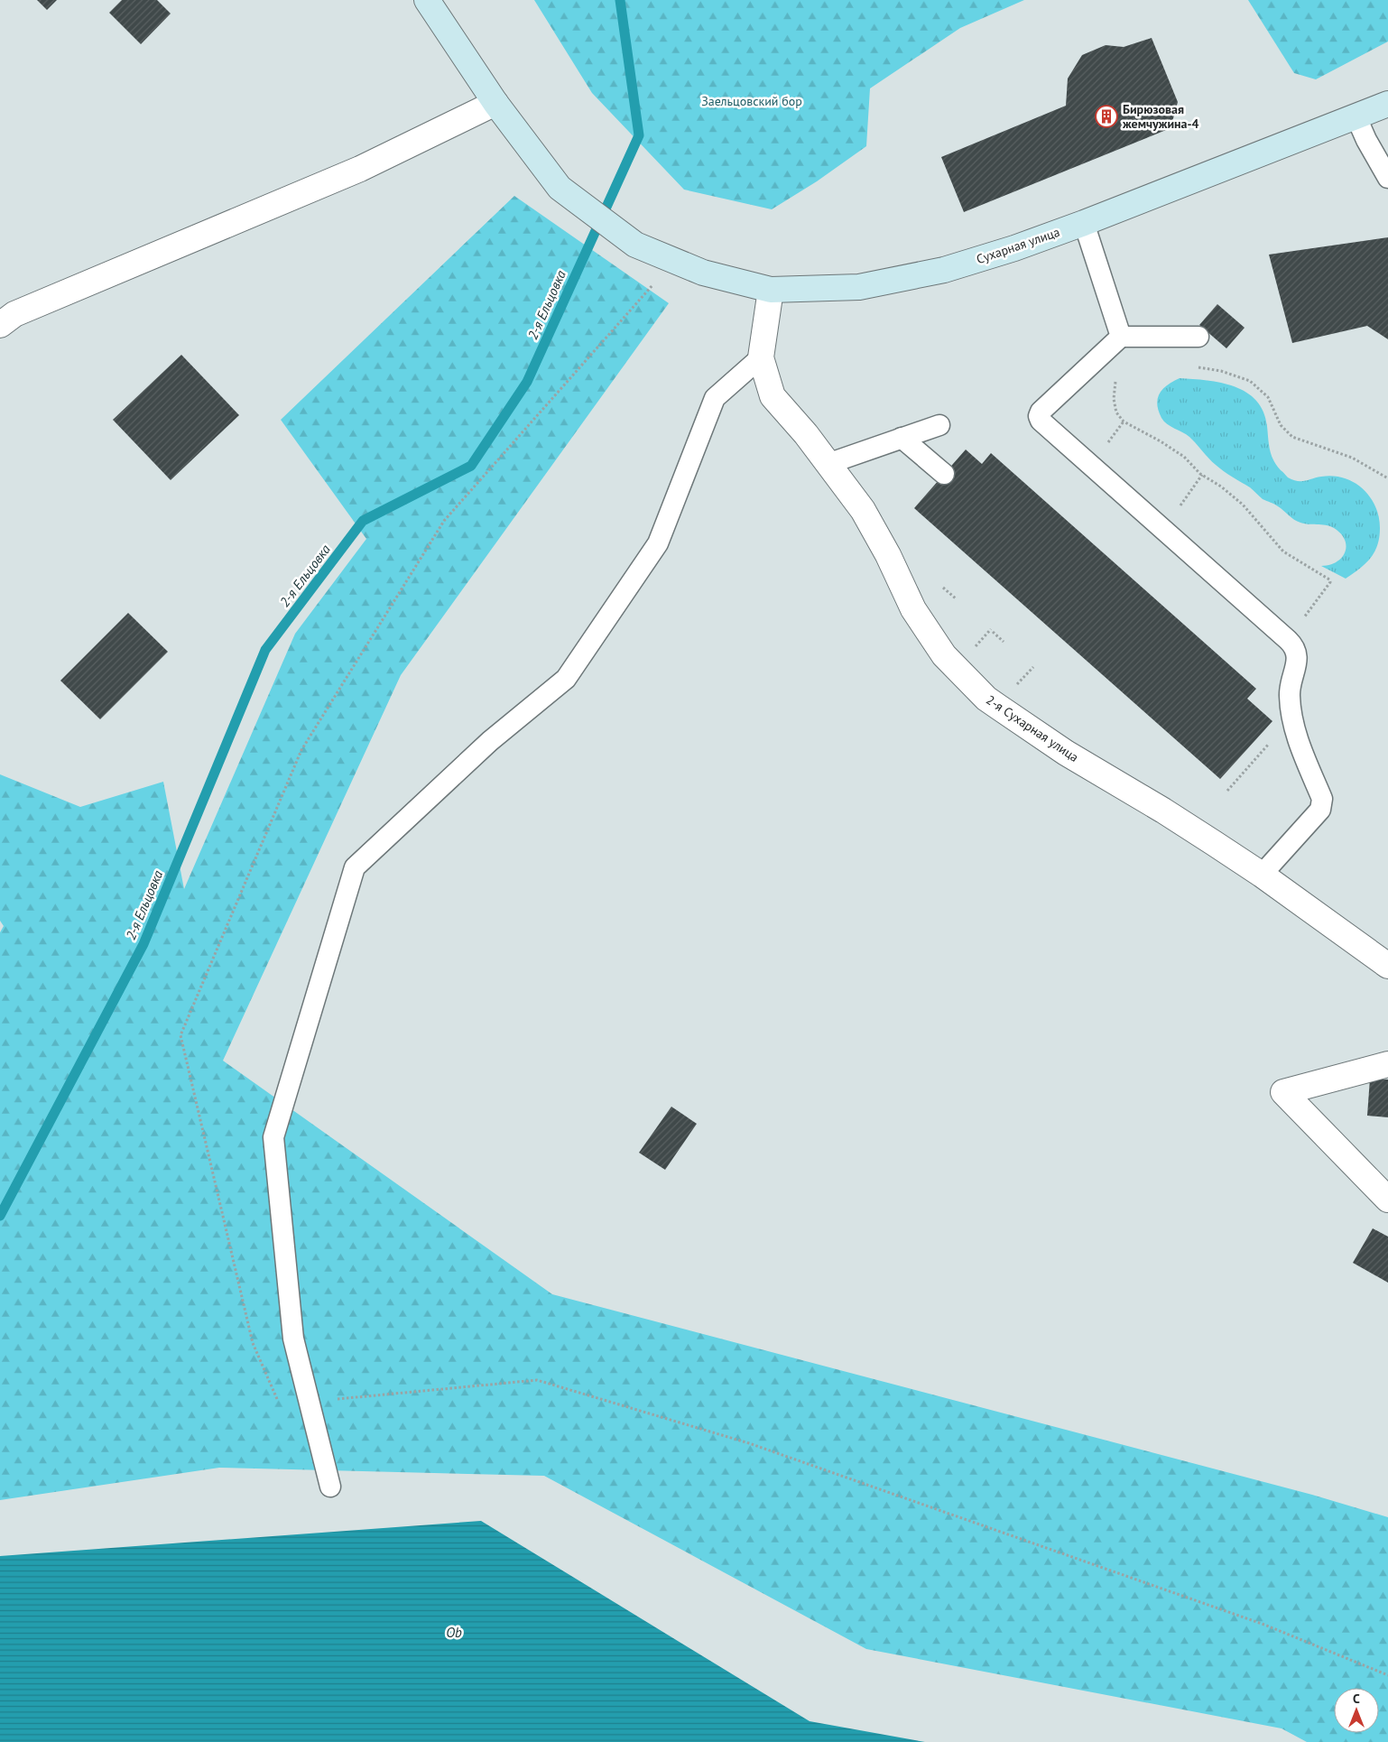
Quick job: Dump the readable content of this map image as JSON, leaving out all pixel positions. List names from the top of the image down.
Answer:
{
  "streets": {
    "street": ["Сухарная улица", "2-я Сухарная улица"]
  },
  "crossings": [
    ["Сухарная улица", "2-я Сухарная улица"]
  ],
  "water": ["2-я Ельцовка", "Ob"],
  "parks": ["Заельцовский бор"],
  "places": {
    "building": ["Бирюзовая жемчужина-4"]
  },
  "north": "top"
}
